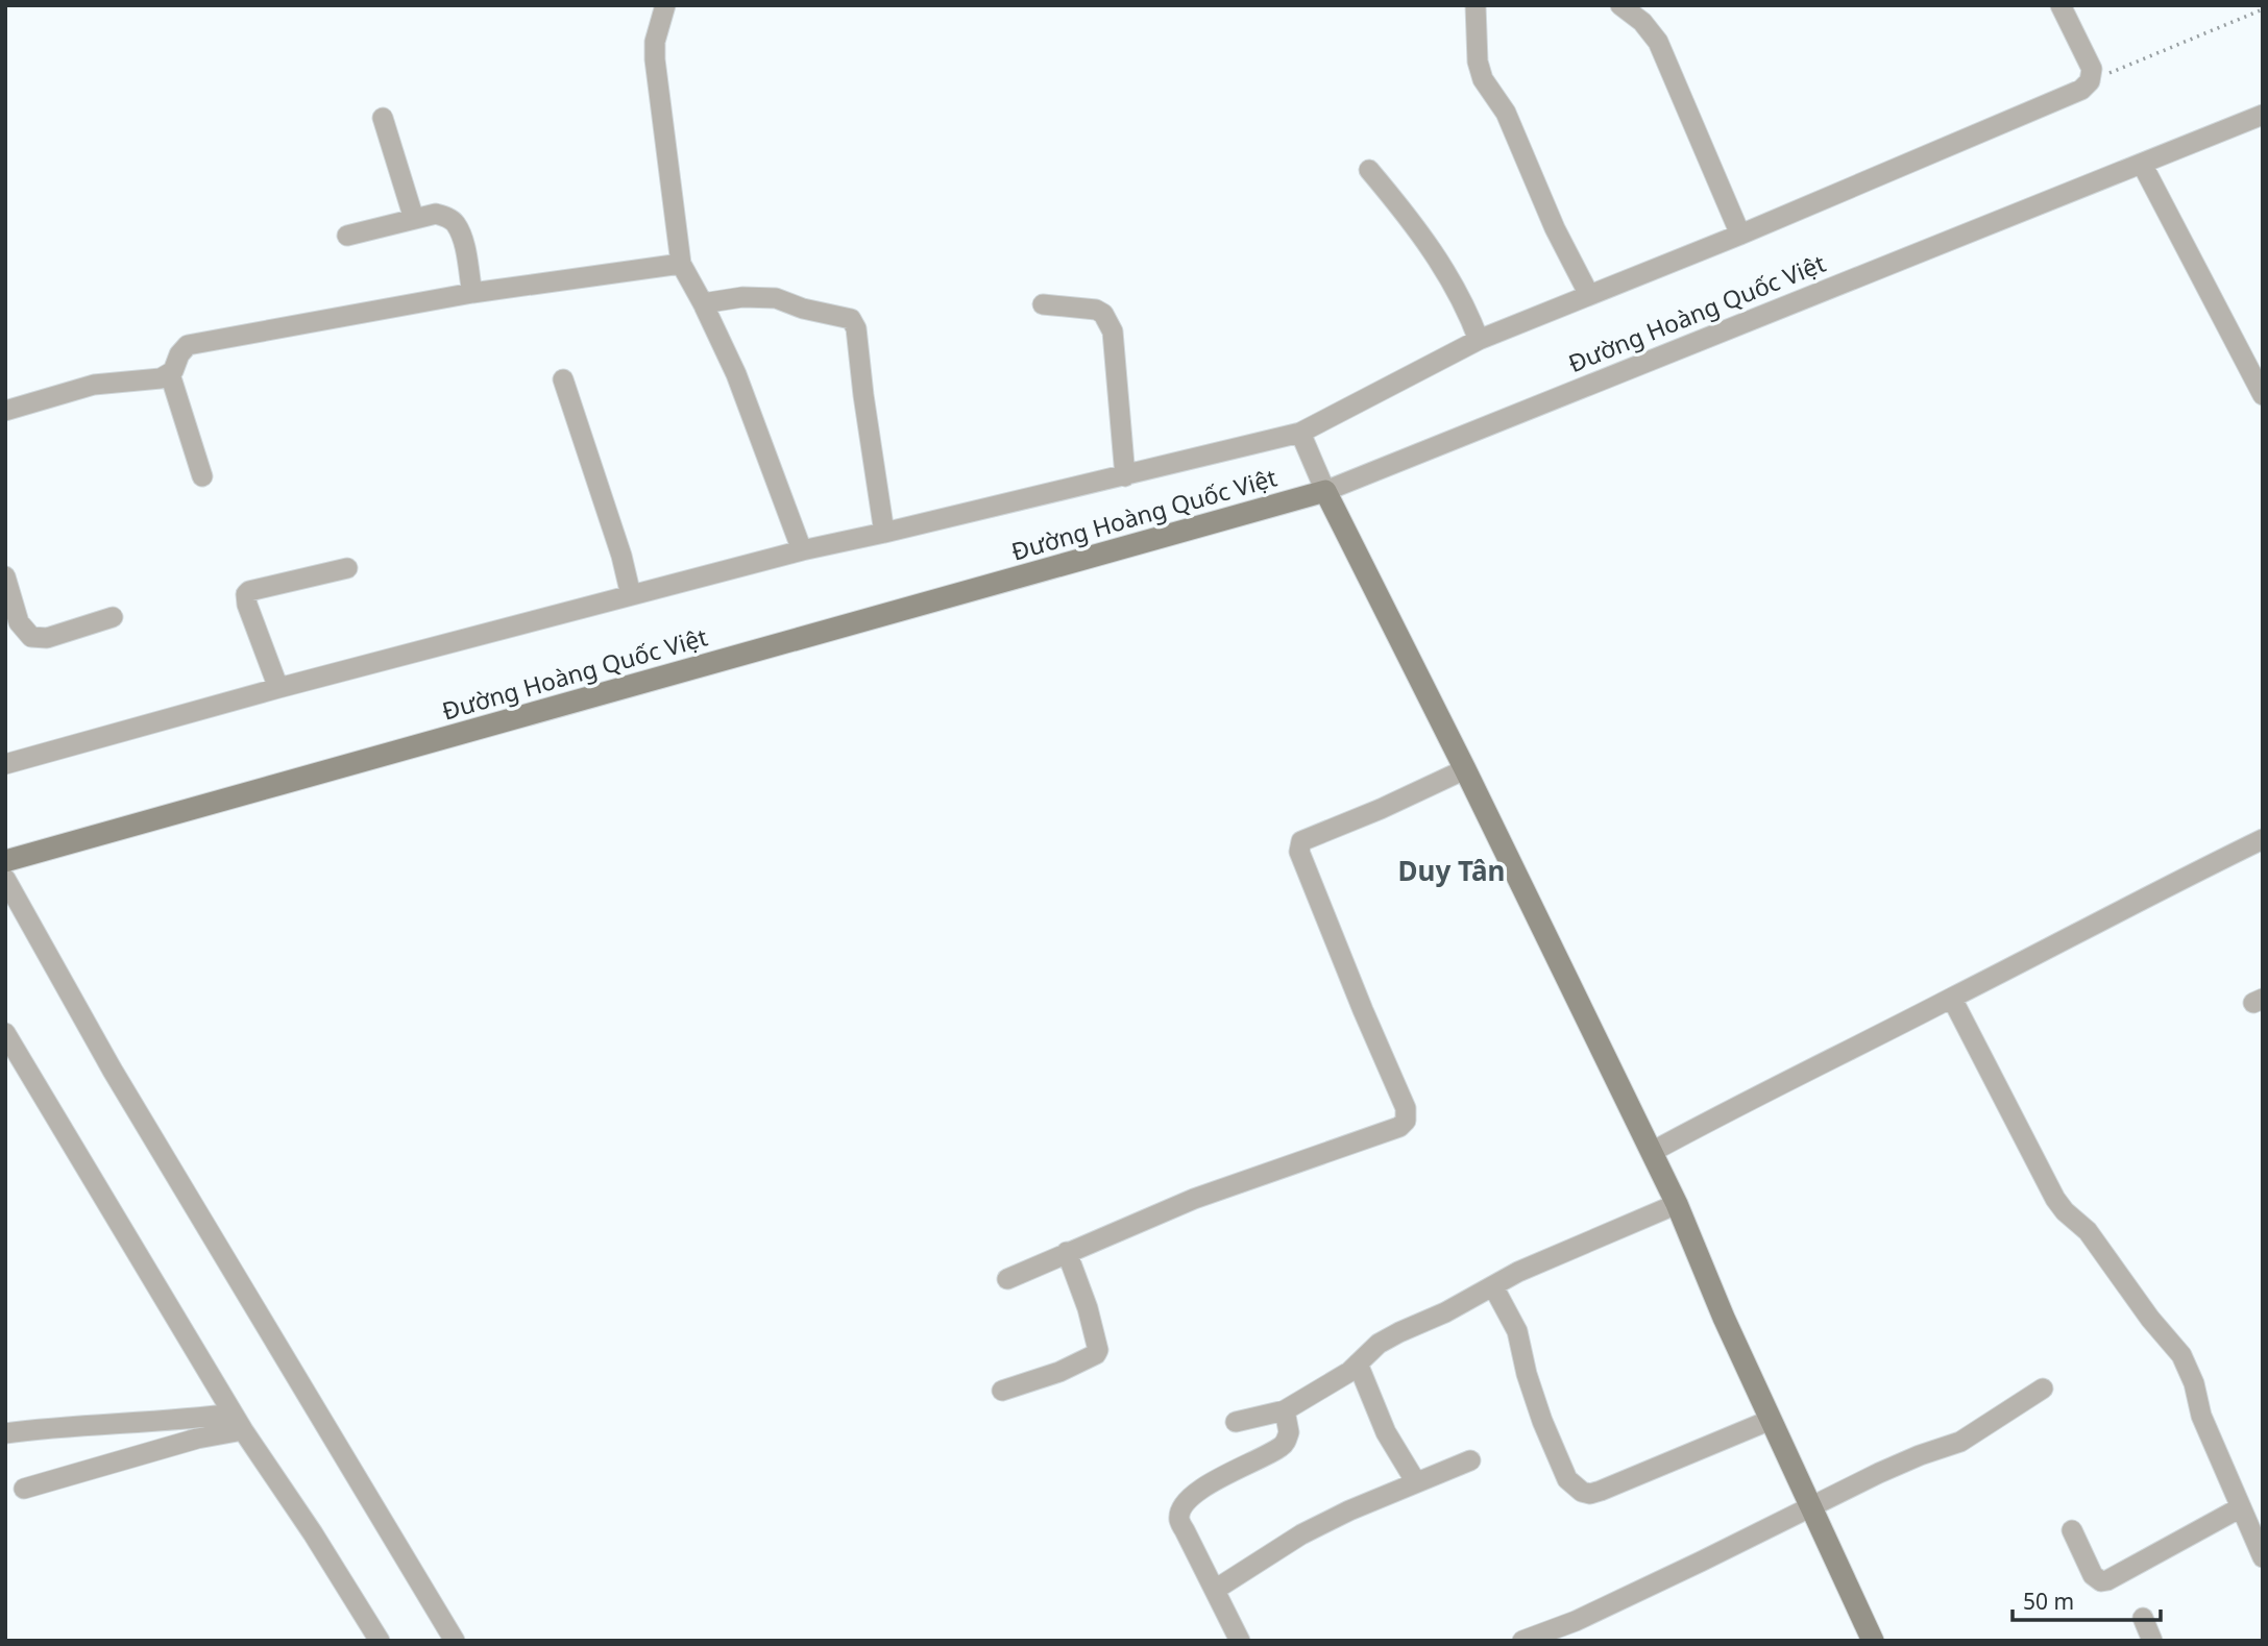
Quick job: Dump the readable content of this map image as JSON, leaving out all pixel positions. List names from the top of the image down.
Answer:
{
  "streets": {
    "street": ["Đường Hoàng Quốc Việt"]
  },
  "districts": ["Duy Tân"],
  "scale_bar": "50 m"
}
